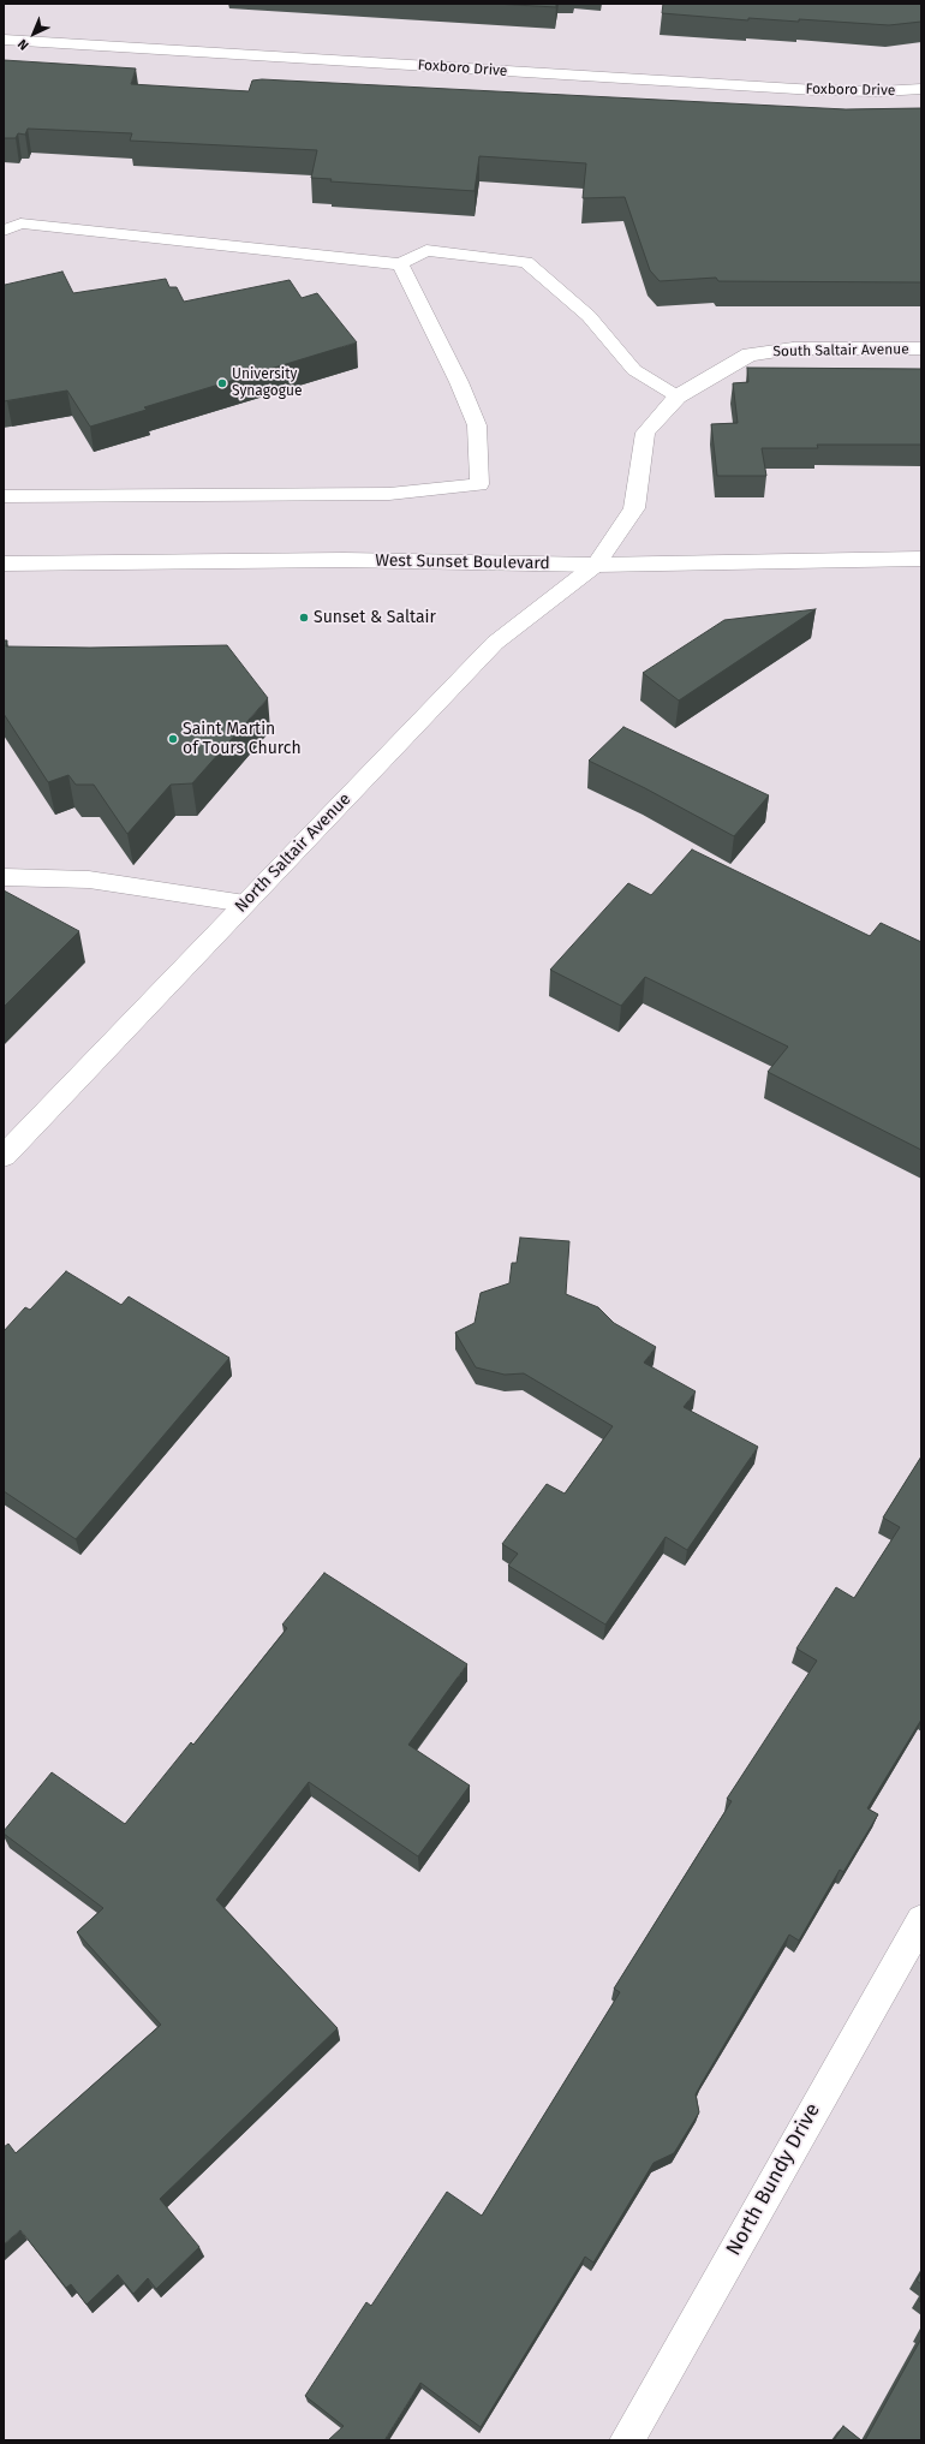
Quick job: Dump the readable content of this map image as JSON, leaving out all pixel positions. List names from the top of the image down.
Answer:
{
  "streets": {
    "street": [
      "Foxboro Drive",
      "South Saltair Avenue",
      "West Sunset Boulevard",
      "North Saltair Avenue",
      "North Bundy Drive"
    ]
  },
  "crossings": [
    ["South Saltair Avenue", "West Sunset Boulevard"],
    ["South Saltair Avenue", "North Saltair Avenue"],
    ["West Sunset Boulevard", "North Saltair Avenue"]
  ],
  "places": ["University Synagogue", "Sunset & Saltair", "Saint Martin of Tours Church"],
  "north": "bottom left"
}
